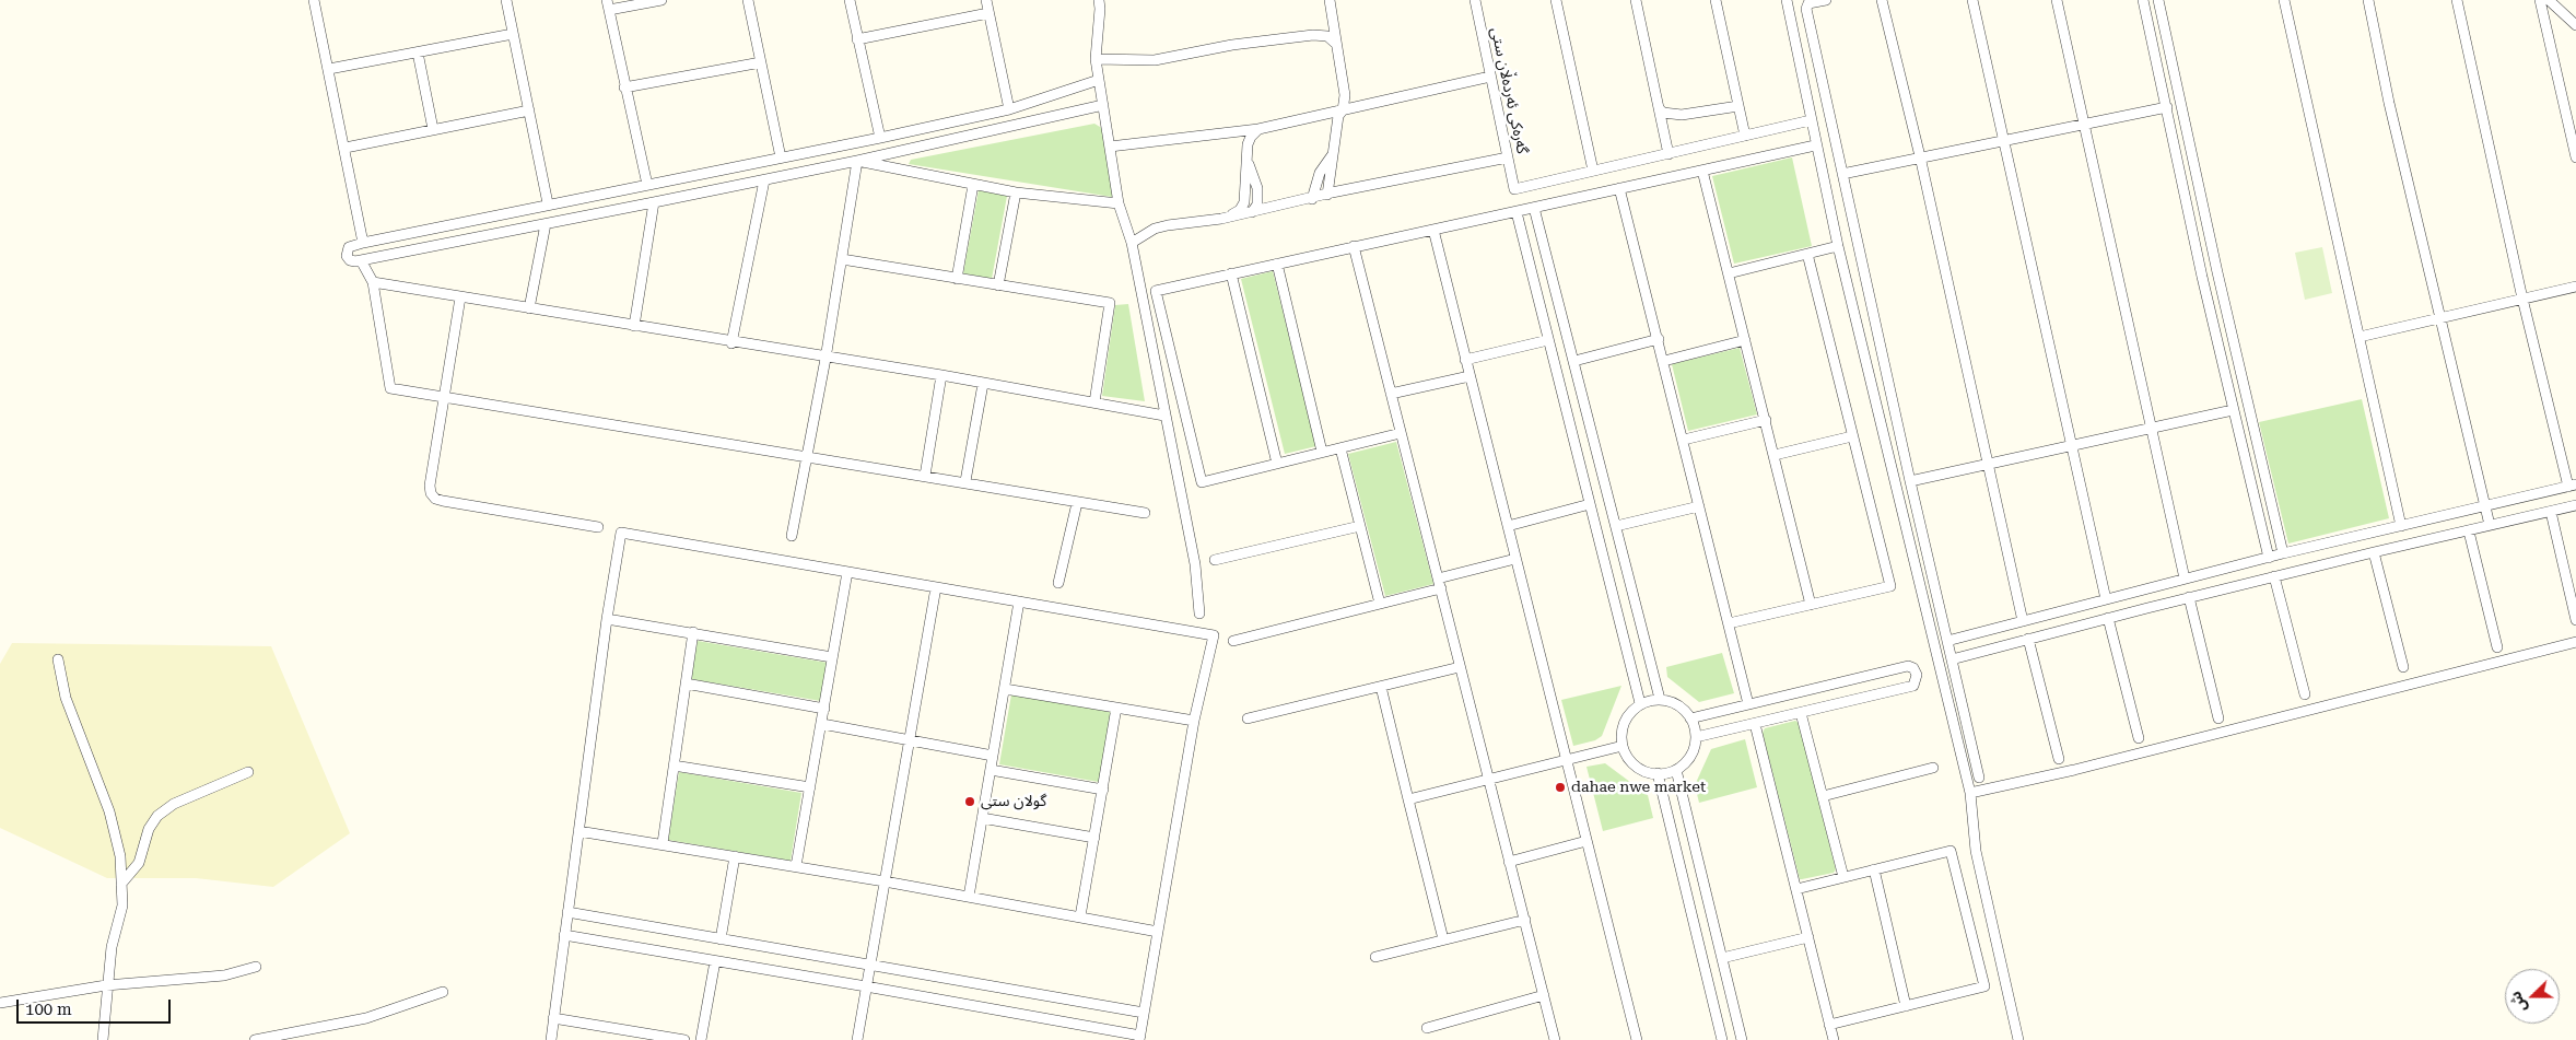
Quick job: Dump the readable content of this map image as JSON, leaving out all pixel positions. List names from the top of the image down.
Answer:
{
  "streets": {
    "street": ["گەرەکی ئەردەڵان ستی"]
  },
  "places": ["dahae nwe market", "گولان ستی"],
  "scale_bar": "100 m",
  "north": "left"
}
